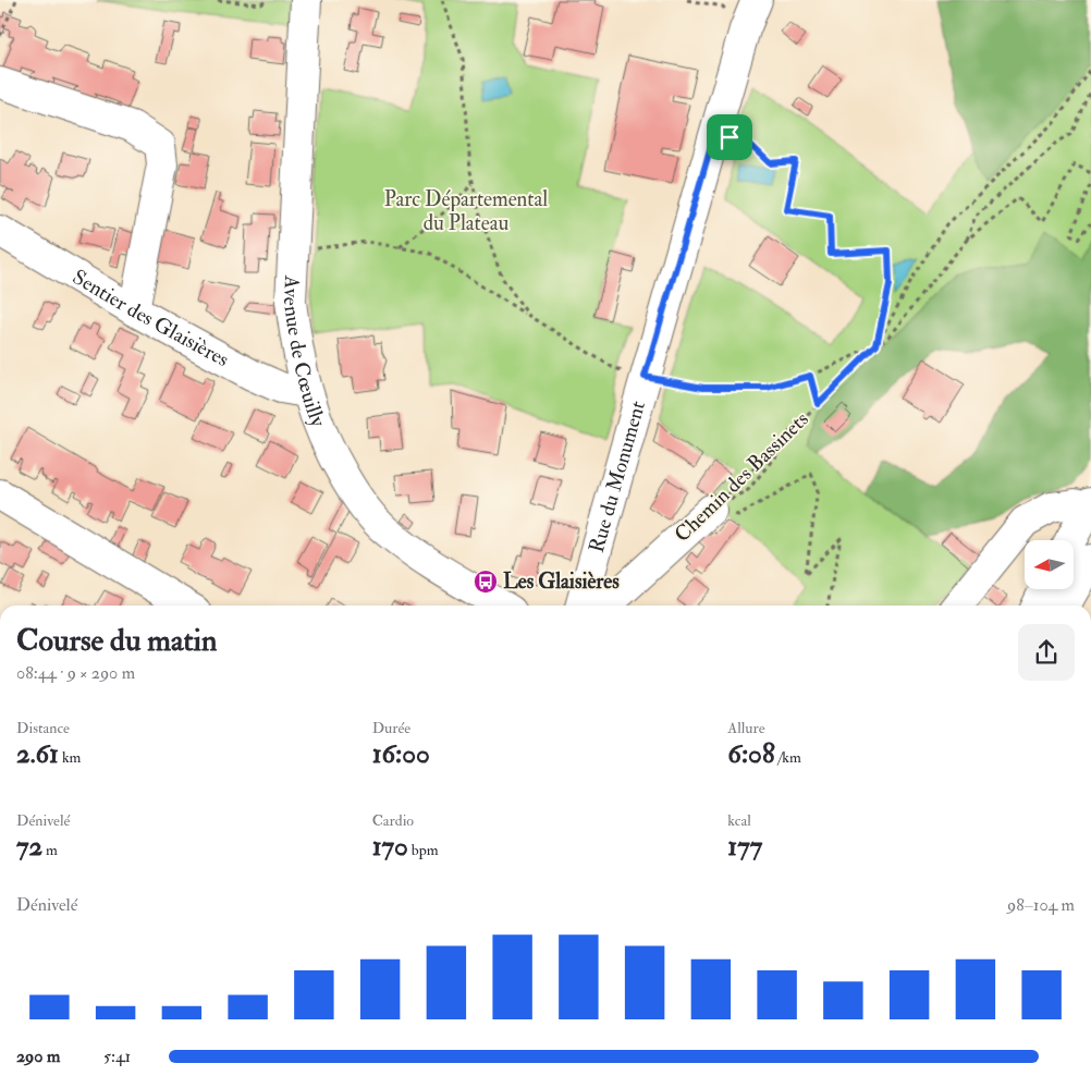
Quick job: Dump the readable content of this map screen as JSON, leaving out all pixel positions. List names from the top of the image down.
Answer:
{
  "streets": {
    "street": [
      "Sentier des Glaisières",
      "Avenue de Cœuilly",
      "Chemin des Bassinets",
      "Rue du Monument"
    ]
  },
  "crossings": [
    ["Sentier des Glaisières", "Avenue de Cœuilly"]
  ],
  "parks": ["Parc Départemental du Plateau"],
  "places": {
    "bus stop": ["Les Glaisières"]
  },
  "north": "left",
  "page": {
    "heading": ["Course du matin", "08:44 · 9 × 290 m"],
    "stats": [
      ["Distance", "2.61 km"],
      ["Durée", "16:00"],
      ["Allure", "6:08 /km"],
      ["Dénivelé", "72 m"],
      ["Cardio", "170 bpm"],
      ["kcal", "177"]
    ],
    "chart": ["Dénivelé", "98–104 m"],
    "list": [
      {
        "name": "290 m",
        "note": "5:41"
      }
    ]
  }
}
